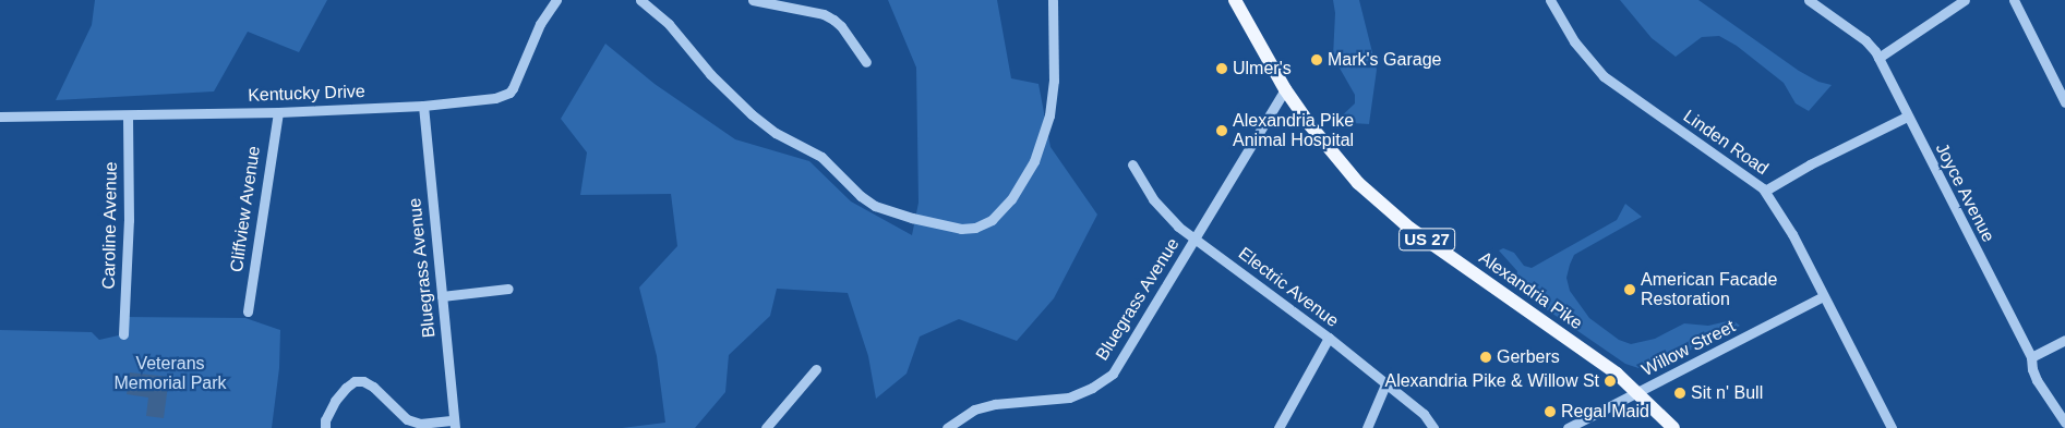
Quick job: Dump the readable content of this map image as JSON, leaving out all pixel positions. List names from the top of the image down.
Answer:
{
  "streets": {
    "main road": ["US 27", "Alexandria Pike"],
    "street": [
      "Kentucky Drive",
      "Linden Road",
      "Joyce Avenue",
      "Cliffview Avenue",
      "Caroline Avenue",
      "Bluegrass Avenue",
      "Electric Avenue",
      "Willow Street"
    ]
  },
  "crossings": [
    ["Kentucky Drive", "Cliffview Avenue"],
    ["Kentucky Drive", "Caroline Avenue"],
    ["Kentucky Drive", "Bluegrass Avenue"],
    ["Linden Road", "Willow Street"],
    ["Bluegrass Avenue", "Electric Avenue"],
    ["Bluegrass Avenue", "Alexandria Pike"],
    ["Alexandria Pike", "Willow Street"]
  ],
  "parks": ["Veterans Memorial Park"],
  "places": [
    "Mark's Garage",
    "Ulmer's",
    "Alexandria Pike Animal Hospital",
    "American Facade Restoration",
    "Gerbers",
    "Alexandria Pike & Willow St",
    "Sit n' Bull",
    "Regal Maid"
  ]
}
